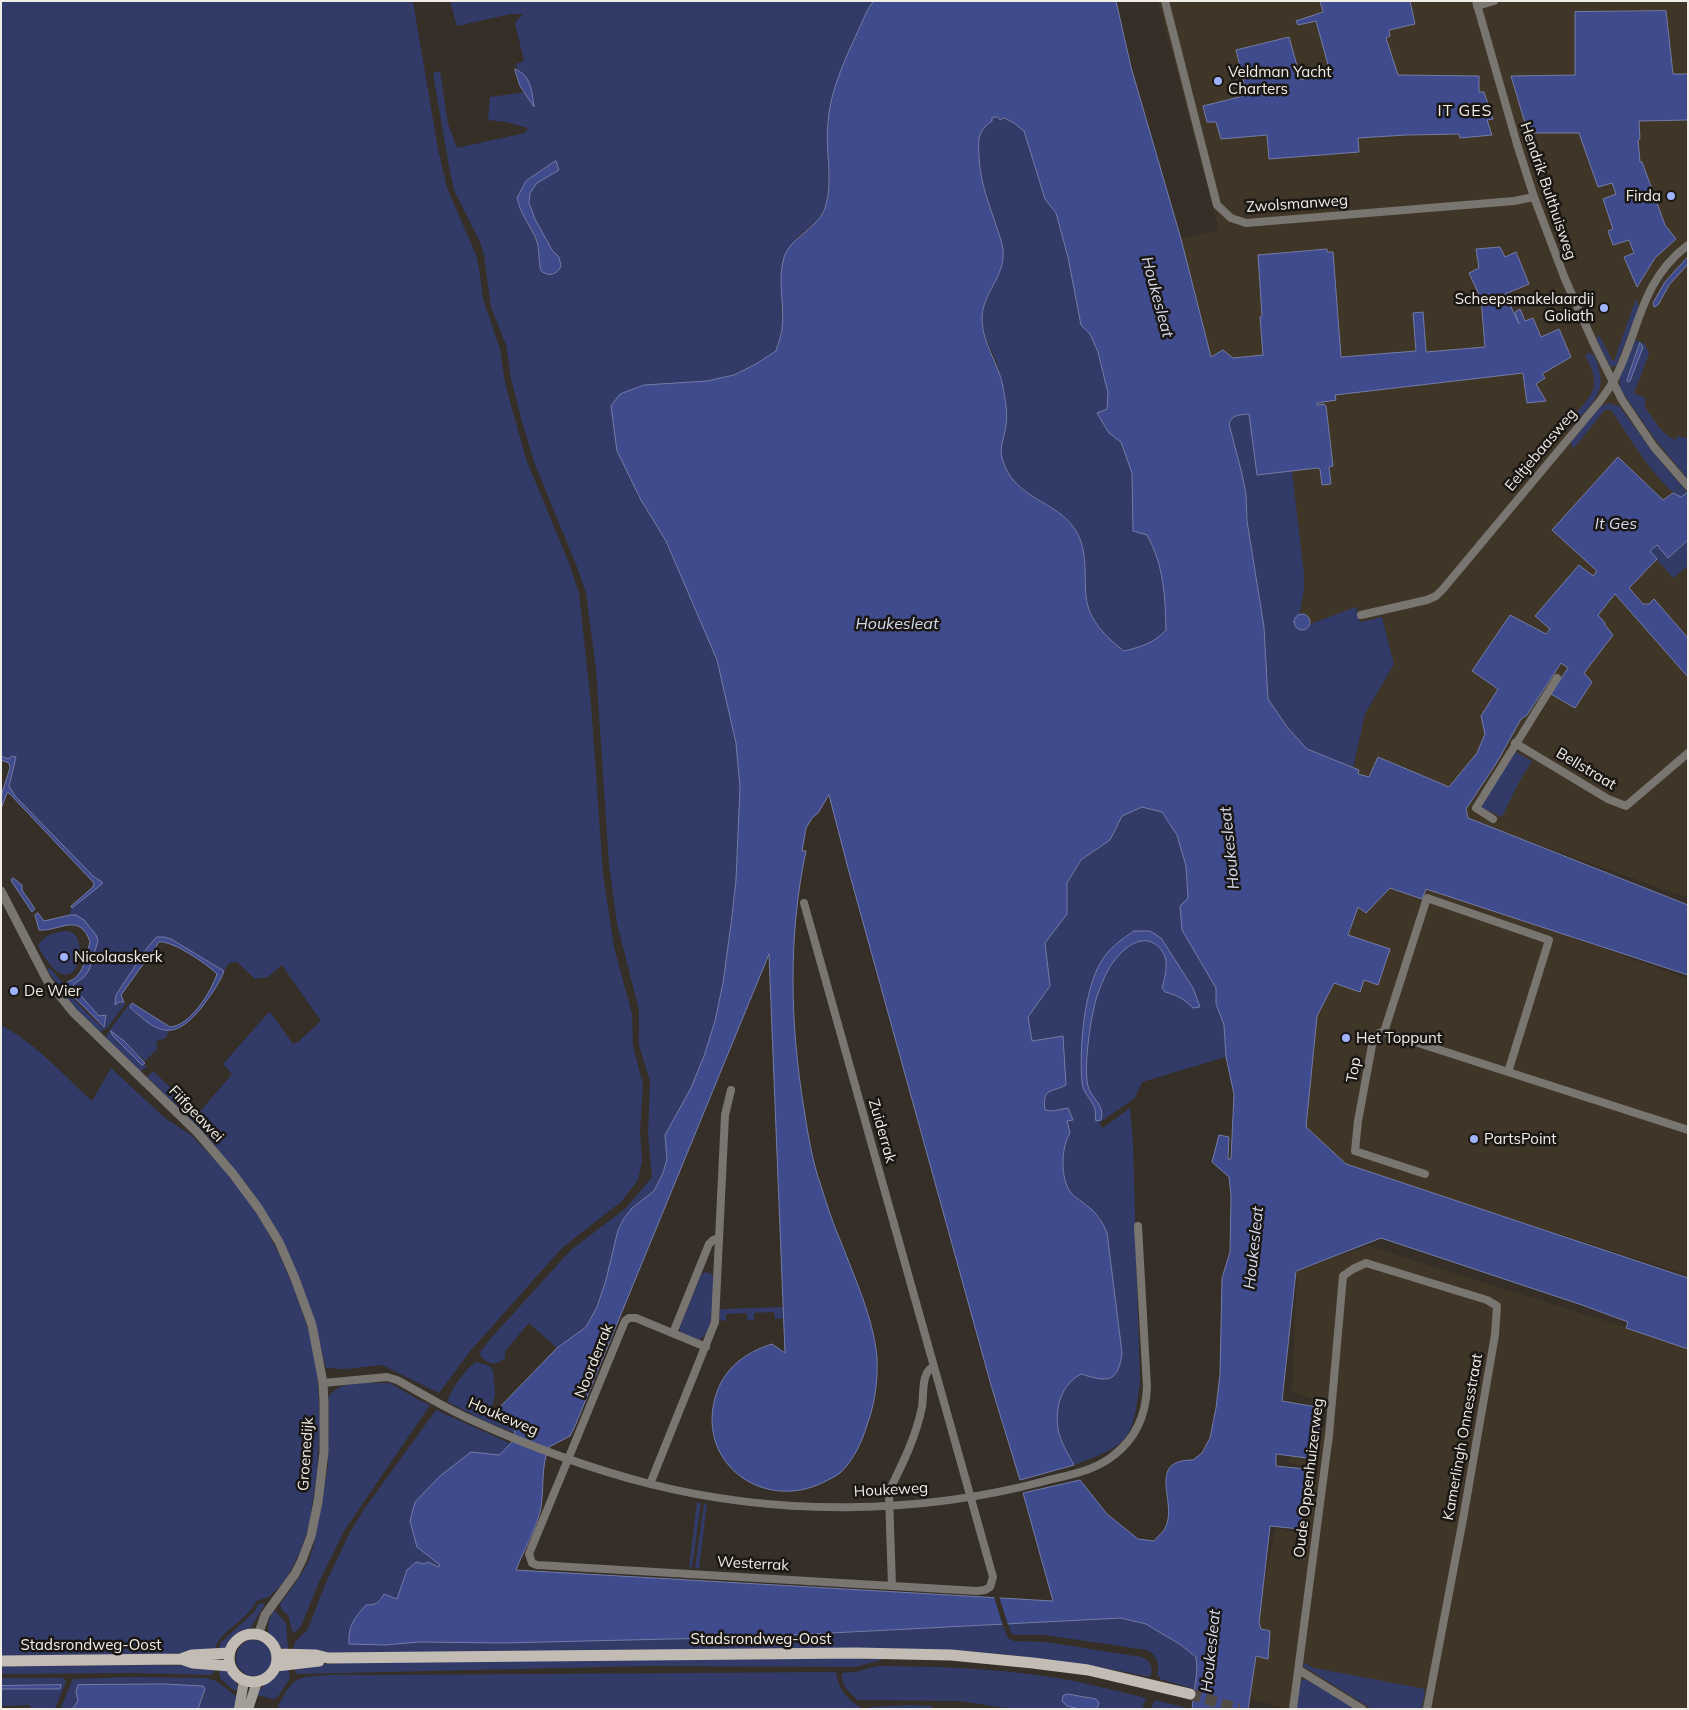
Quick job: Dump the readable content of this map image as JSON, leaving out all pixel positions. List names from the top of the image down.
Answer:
{
  "streets": {
    "main road": ["Stadsrondweg-Oost"],
    "street": [
      "Hendrik Bulthuisweg",
      "Zwolsmanweg",
      "Eeltjebaasweg",
      "Bellstraat",
      "Top",
      "Fiifgeawei",
      "Zuiderrak",
      "Noorderrak",
      "Houkeweg",
      "Kamerlingh Onnesstraat",
      "Groenedijk",
      "Oude Oppenhuizerweg",
      "Westerrak"
    ]
  },
  "crossings": [
    ["Hendrik Bulthuisweg", "Zwolsmanweg"],
    ["Hendrik Bulthuisweg", "Eeltjebaasweg"],
    ["Fiifgeawei", "Houkeweg"],
    ["Fiifgeawei", "Groenedijk"],
    ["Zuiderrak", "Houkeweg"],
    ["Zuiderrak", "Westerrak"],
    ["Noorderrak", "Houkeweg"],
    ["Noorderrak", "Westerrak"],
    ["Houkeweg", "Groenedijk"],
    ["Houkeweg", "Westerrak"],
    ["Kamerlingh Onnesstraat", "Oude Oppenhuizerweg"],
    ["Groenedijk", "Stadsrondweg-Oost"]
  ],
  "districts": ["IT GES"],
  "water": ["Houkesleat", "It Ges"],
  "places": [
    "Veldman Yacht Charters",
    "Firda",
    "Scheepsmakelaardij Goliath",
    "Nicolaaskerk",
    "De Wier",
    "Het Toppunt",
    "PartsPoint"
  ]
}
